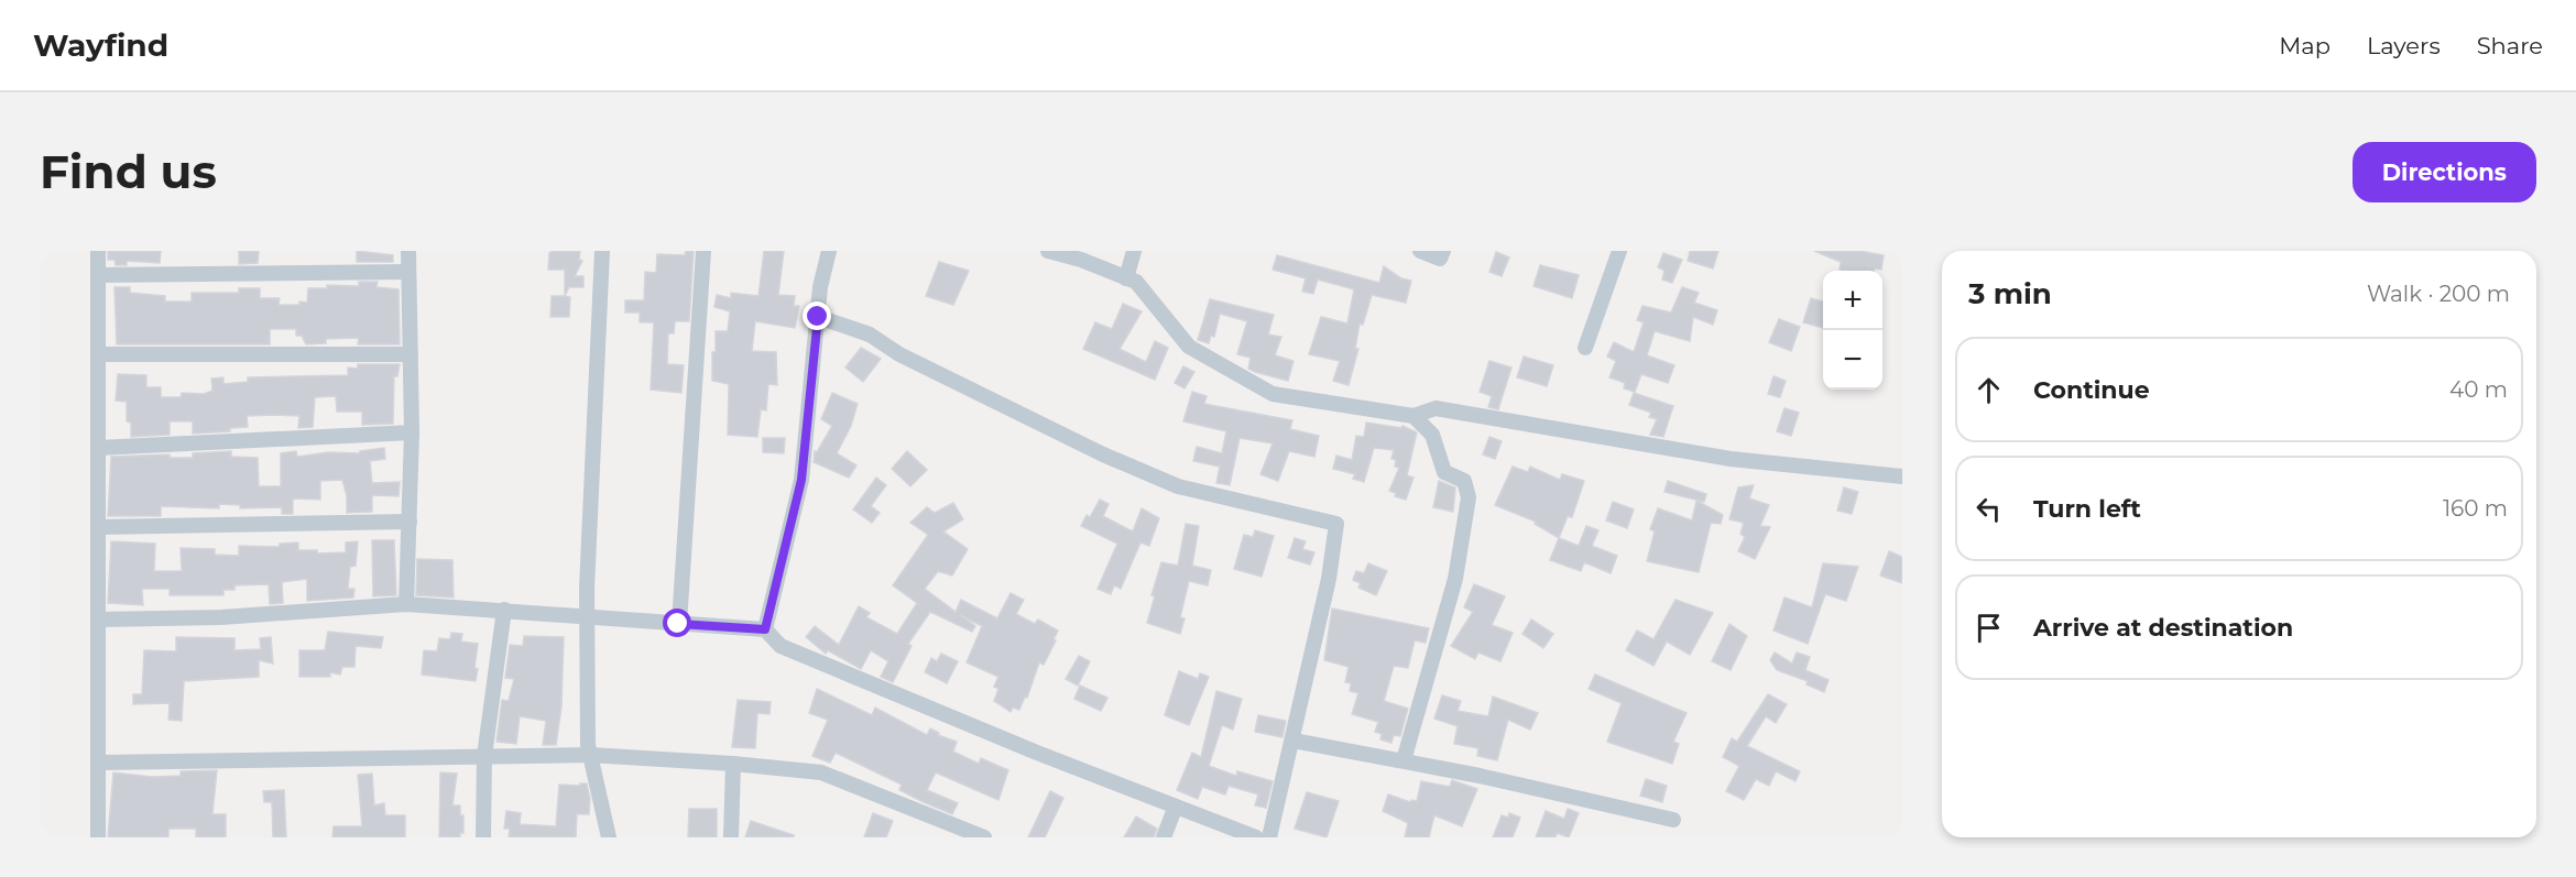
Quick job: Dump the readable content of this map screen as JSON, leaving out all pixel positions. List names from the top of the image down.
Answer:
{
  "page": {
    "header": "Wayfind",
    "nav": ["Map", "Layers", "Share"],
    "buttons": "Directions",
    "title": "Find us",
    "heading": ["3 min", "Walk · 200 m"],
    "map_buttons": ["+", "−"],
    "list": [
      ["Continue", "40 m"],
      ["Turn left", "160 m"],
      "Arrive at destination"
    ]
  }
}
